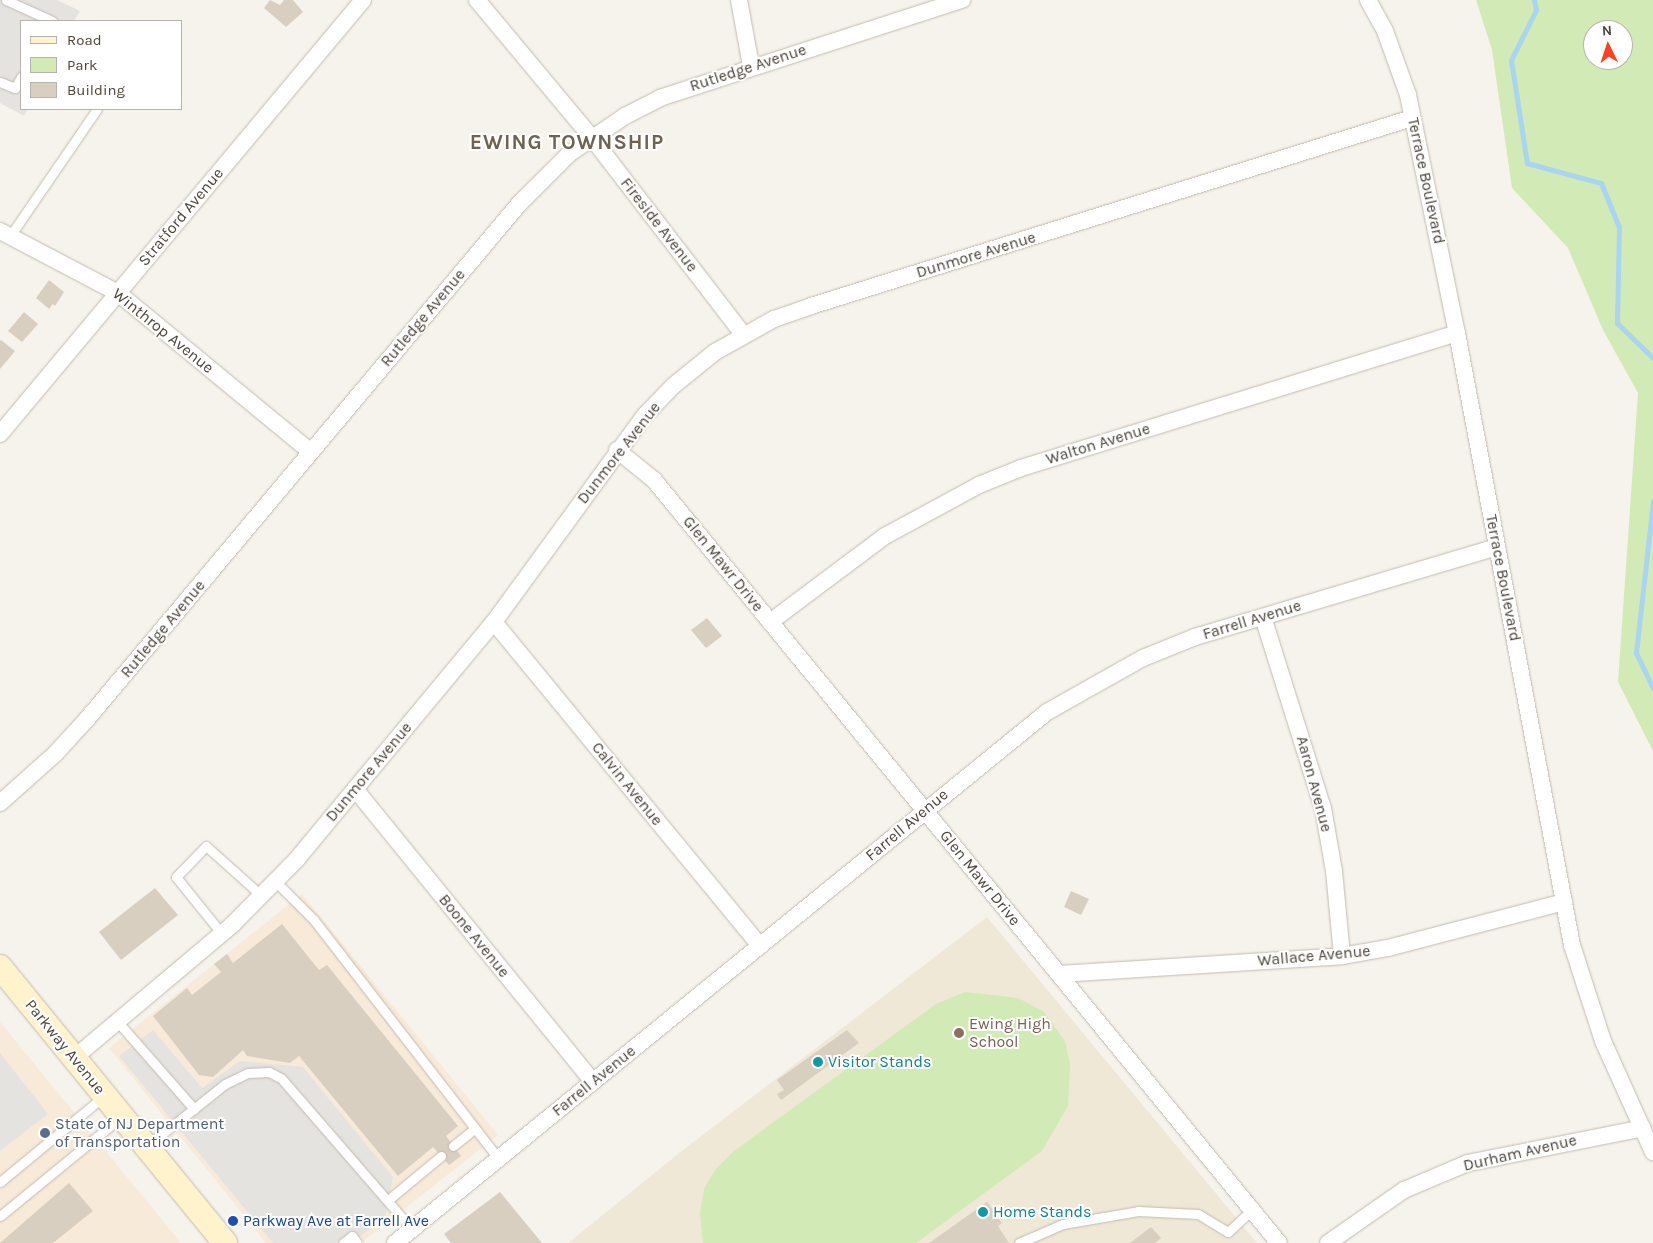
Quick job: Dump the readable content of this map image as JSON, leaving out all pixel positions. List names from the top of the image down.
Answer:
{
  "streets": {
    "main road": ["Parkway Avenue"],
    "street": [
      "Rutledge Avenue",
      "Terrace Boulevard",
      "Stratford Avenue",
      "Fireside Avenue",
      "Dunmore Avenue",
      "Winthrop Avenue",
      "Walton Avenue",
      "Glen Mawr Drive",
      "Farrell Avenue",
      "Calvin Avenue",
      "Aaron Avenue",
      "Boone Avenue",
      "Wallace Avenue",
      "Durham Avenue"
    ]
  },
  "crossings": [
    ["Rutledge Avenue", "Fireside Avenue"],
    ["Rutledge Avenue", "Winthrop Avenue"],
    ["Terrace Boulevard", "Dunmore Avenue"],
    ["Terrace Boulevard", "Walton Avenue"],
    ["Terrace Boulevard", "Farrell Avenue"],
    ["Terrace Boulevard", "Wallace Avenue"],
    ["Terrace Boulevard", "Durham Avenue"],
    ["Stratford Avenue", "Winthrop Avenue"],
    ["Fireside Avenue", "Dunmore Avenue"],
    ["Dunmore Avenue", "Glen Mawr Drive"],
    ["Dunmore Avenue", "Calvin Avenue"],
    ["Dunmore Avenue", "Boone Avenue"],
    ["Dunmore Avenue", "Parkway Avenue"],
    ["Walton Avenue", "Glen Mawr Drive"],
    ["Glen Mawr Drive", "Farrell Avenue"],
    ["Glen Mawr Drive", "Wallace Avenue"],
    ["Farrell Avenue", "Calvin Avenue"],
    ["Farrell Avenue", "Aaron Avenue"],
    ["Farrell Avenue", "Boone Avenue"],
    ["Aaron Avenue", "Wallace Avenue"]
  ],
  "districts": ["EWING TOWNSHIP"],
  "places": [
    "Ewing High School",
    "Visitor Stands",
    "State of NJ Department of Transportation",
    "Home Stands",
    "Parkway Ave at Farrell Ave"
  ],
  "legend": ["Road", "Park", "Building"],
  "north": "top"
}
